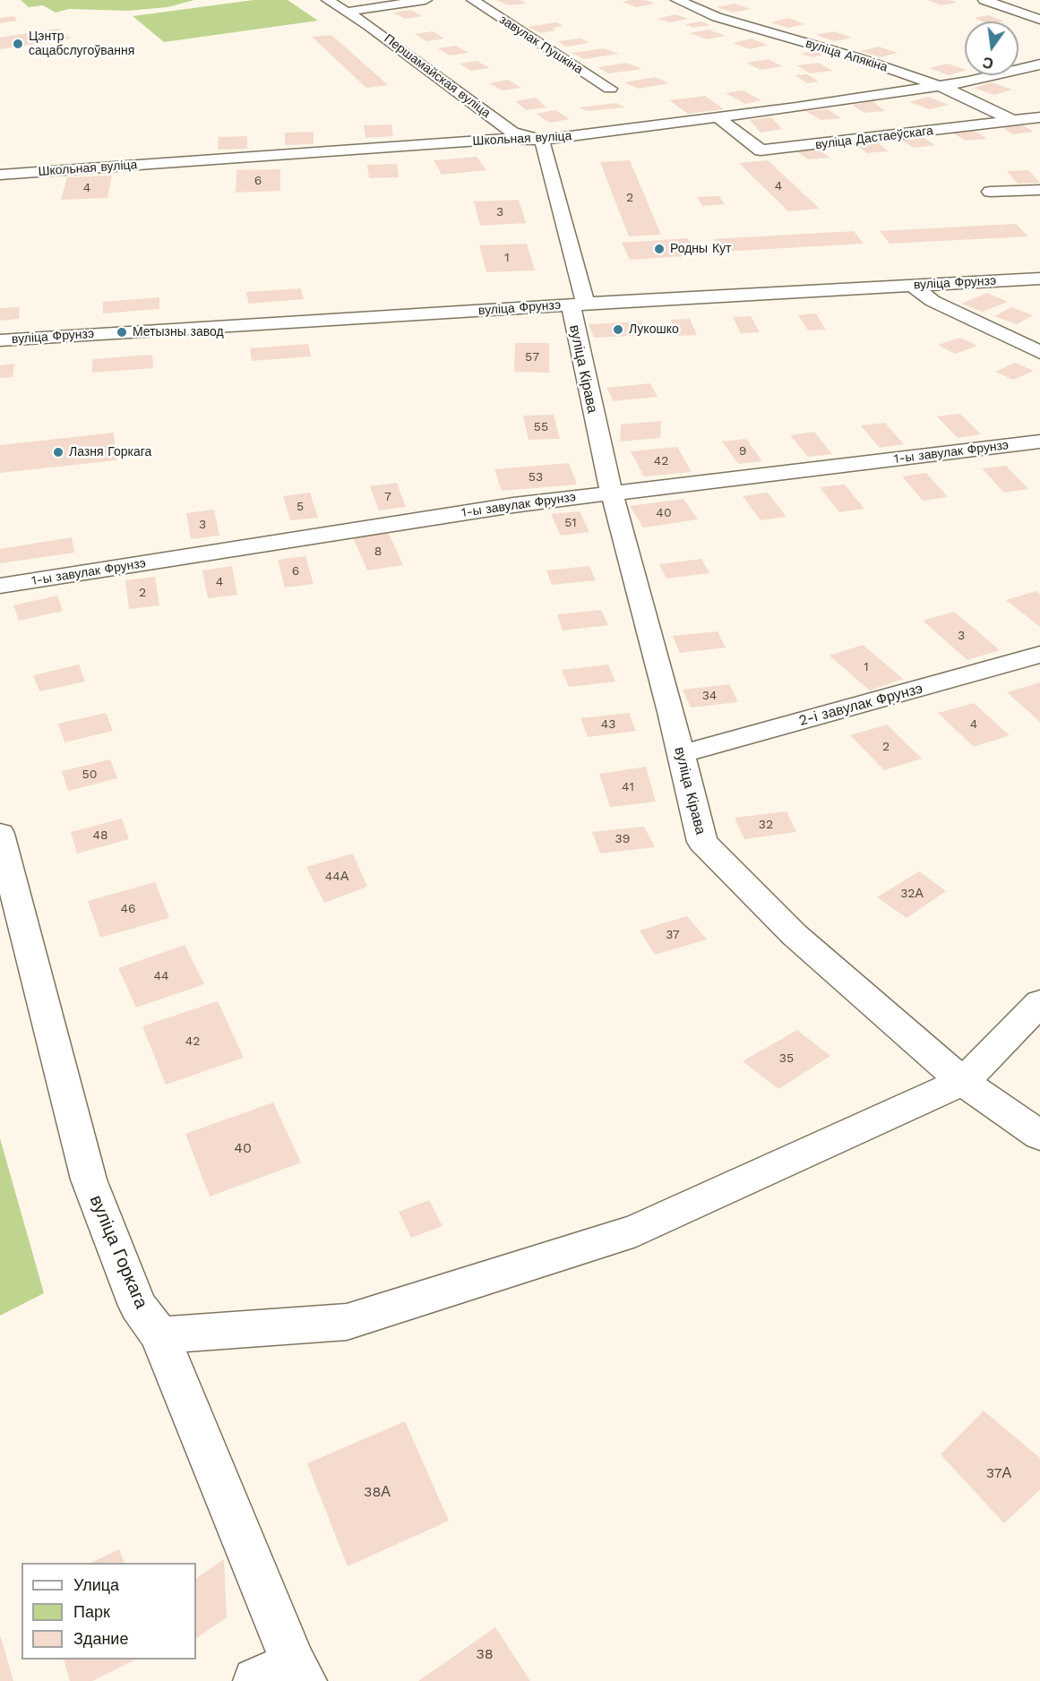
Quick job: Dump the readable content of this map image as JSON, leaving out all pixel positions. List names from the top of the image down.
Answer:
{
  "streets": {
    "street": [
      "завулак Пушкіна",
      "вуліца Апякіна",
      "Першамайская вуліца",
      "вуліца Дастаеўскага",
      "Школьная вуліца",
      "вуліца Фрунзэ",
      "вуліца Кірава",
      "1-ы завулак Фрунзэ",
      "2-і завулак Фрунзэ",
      "вуліца Горкага"
    ]
  },
  "crossings": [
    ["вуліца Апякіна", "вуліца Дастаеўскага"],
    ["вуліца Апякіна", "Школьная вуліца"],
    ["Першамайская вуліца", "Школьная вуліца"],
    ["вуліца Дастаеўскага", "Школьная вуліца"],
    ["вуліца Фрунзэ", "вуліца Кірава"],
    ["вуліца Кірава", "1-ы завулак Фрунзэ"],
    ["вуліца Кірава", "2-і завулак Фрунзэ"]
  ],
  "places": [
    "Цэнтр сацабслугоўвання",
    "Родны Кут",
    "Лукошко",
    "Метызны завод",
    "Лазня Горкага"
  ],
  "house_numbers": [
    "6",
    "4",
    "4",
    "2",
    "3",
    "1",
    "57",
    "55",
    "9",
    "42",
    "53",
    "7",
    "5",
    "40",
    "51",
    "3",
    "8",
    "6",
    "4",
    "2",
    "3",
    "1",
    "34",
    "43",
    "4",
    "2",
    "50",
    "41",
    "32",
    "48",
    "39",
    "44А",
    "32А",
    "46",
    "37",
    "44",
    "42",
    "35",
    "40",
    "37А",
    "38А",
    "38"
  ],
  "legend": ["Улица", "Парк", "Здание"],
  "north": "bottom"
}
